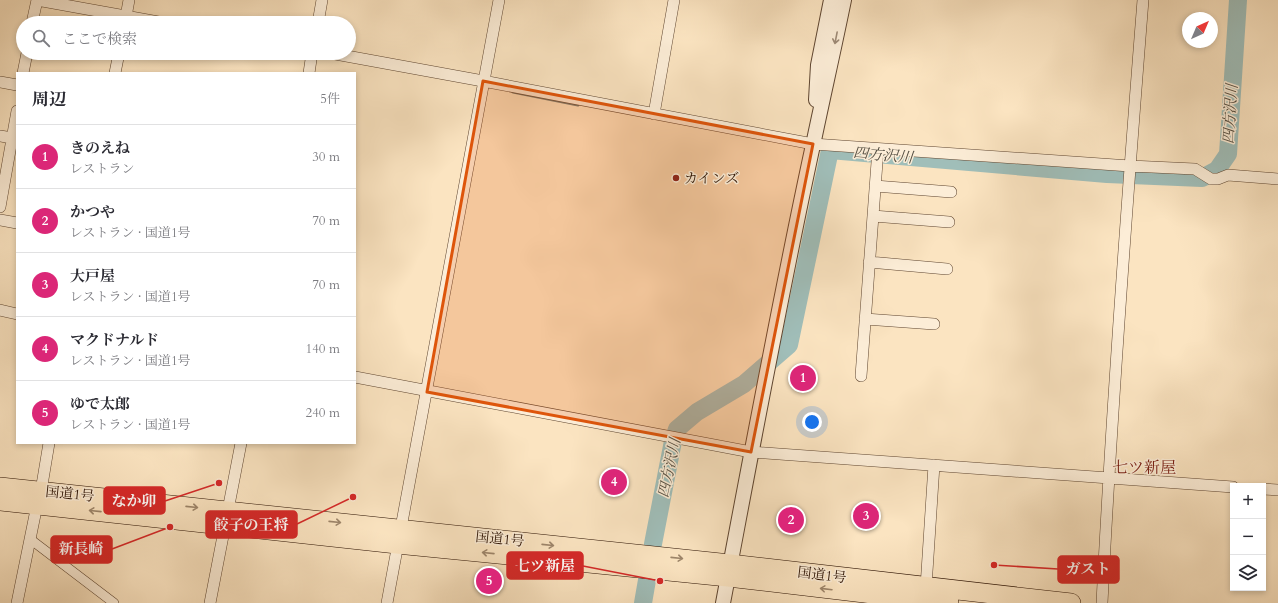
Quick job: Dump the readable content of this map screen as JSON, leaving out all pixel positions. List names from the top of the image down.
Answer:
{
  "streets": {
    "highway": ["国道1号"]
  },
  "districts": ["七ツ新屋"],
  "water": ["四方沢川"],
  "places": [
    "カインズ",
    "なか卯",
    "餃子の王将",
    "新長崎",
    "ガスト",
    "七ツ新屋"
  ],
  "north": "top right",
  "page": {
    "search": "ここで検索",
    "heading": ["周辺", "5件"],
    "list": [
      {
        "mark": "1",
        "name": "きのえね",
        "note": "レストラン",
        "value": "30 m"
      },
      {
        "mark": "2",
        "name": "かつや",
        "note": "レストラン · 国道1号",
        "value": "70 m"
      },
      {
        "mark": "3",
        "name": "大戸屋",
        "note": "レストラン · 国道1号",
        "value": "70 m"
      },
      {
        "mark": "4",
        "name": "マクドナルド",
        "note": "レストラン · 国道1号",
        "value": "140 m"
      },
      {
        "mark": "5",
        "name": "ゆで太郎",
        "note": "レストラン · 国道1号",
        "value": "240 m"
      }
    ],
    "pins": [
      "1",
      "4",
      "3",
      "2",
      "5"
    ],
    "map_buttons": ["+", "−"]
  }
}
